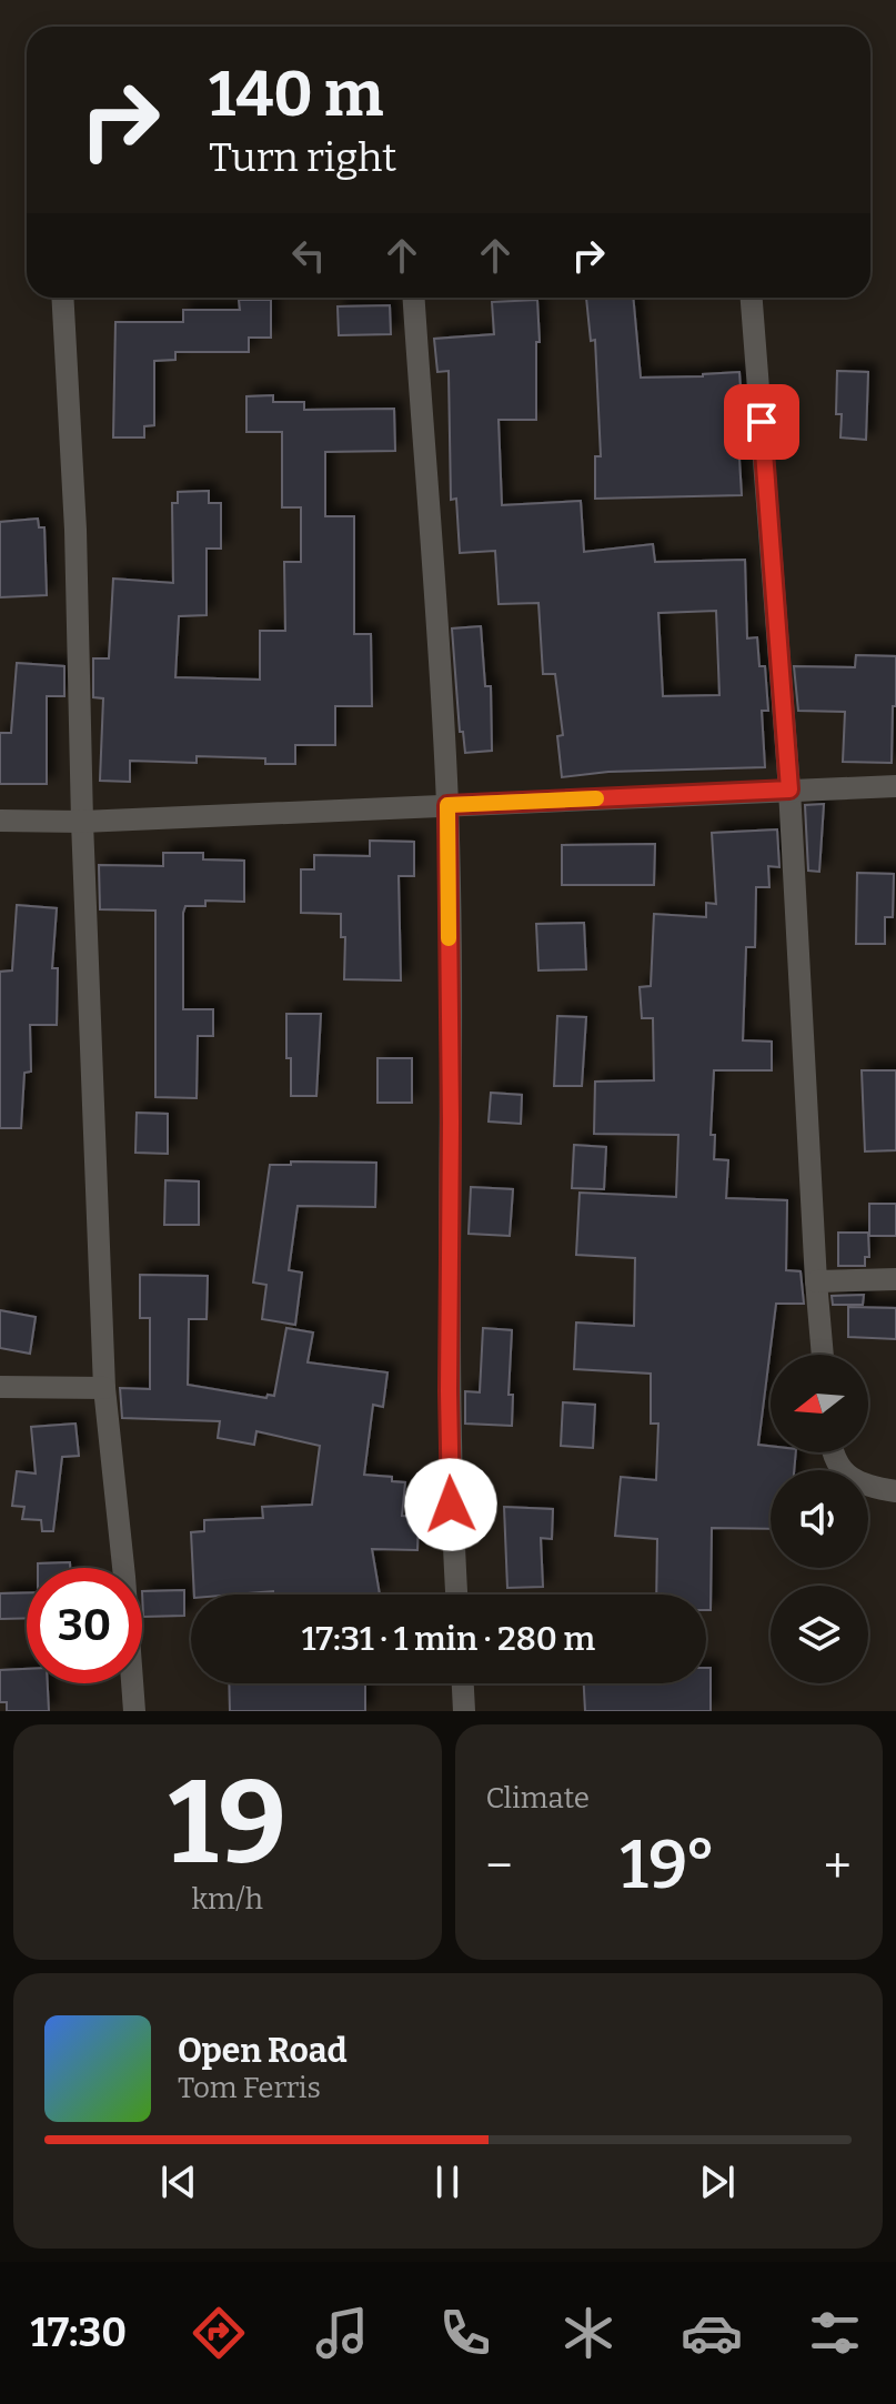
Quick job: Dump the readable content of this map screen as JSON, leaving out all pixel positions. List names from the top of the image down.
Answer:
{
  "north": "left",
  "page": {
    "turn": ["140 m", "Turn right"],
    "limit": "30",
    "trip": "17:31 · 1 min · 280 m",
    "tile": [
      ["19", "km/h"],
      "Climate"
    ],
    "heat": ["−", "19°", "+"],
    "song": ["Open Road", "Tom Ferris"],
    "tabs": "17:30"
  }
}
